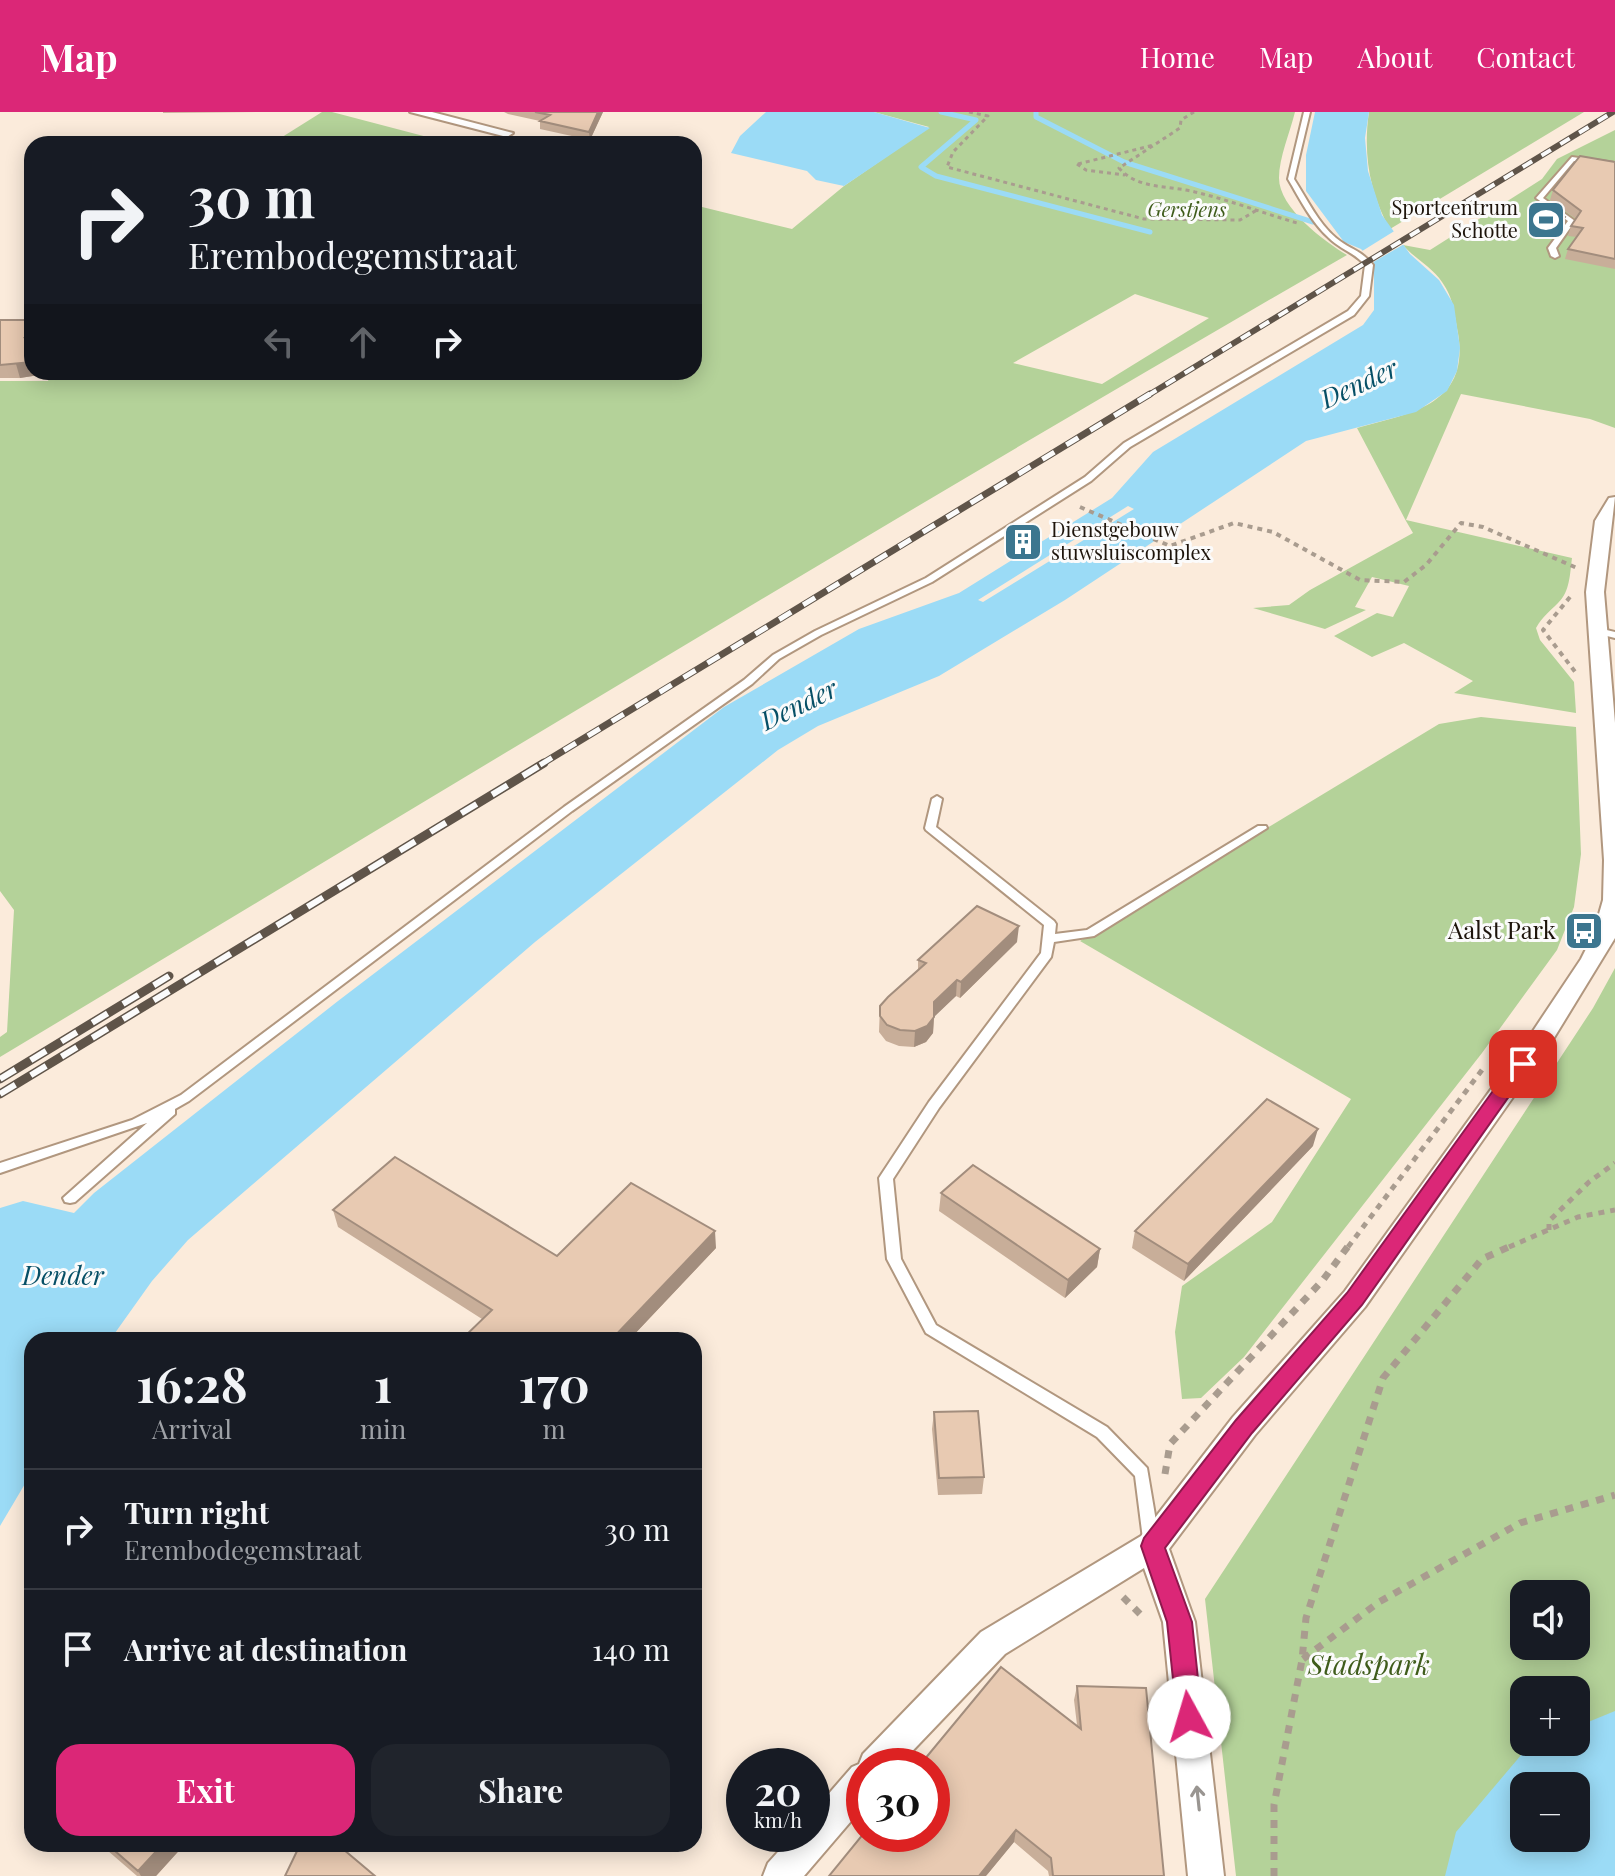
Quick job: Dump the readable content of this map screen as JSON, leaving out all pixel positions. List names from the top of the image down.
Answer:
{
  "water": ["Dender"],
  "parks": ["Gerstjens", "Stadspark"],
  "places": {
    "sports": ["Sportcentrum Schotte"],
    "building": ["Dienstgebouw stuwsluiscomplex"],
    "bus stop": ["Aalst Park"]
  },
  "page": {
    "header": "Map",
    "nav": [
      "Home",
      "Map",
      "About",
      "Contact"
    ],
    "turn": ["30 m", "Erembodegemstraat"],
    "eta": [
      "16:28",
      "Arrival",
      "1",
      "min",
      "170",
      "m"
    ],
    "list": [
      {
        "name": "Turn right",
        "note": "Erembodegemstraat",
        "value": "30 m"
      },
      {
        "name": "Arrive at destination",
        "value": "140 m"
      }
    ],
    "map_buttons": ["+", "−"],
    "buttons": ["Exit", "Share"],
    "speed": "20 km/h",
    "limit": "30"
  }
}
